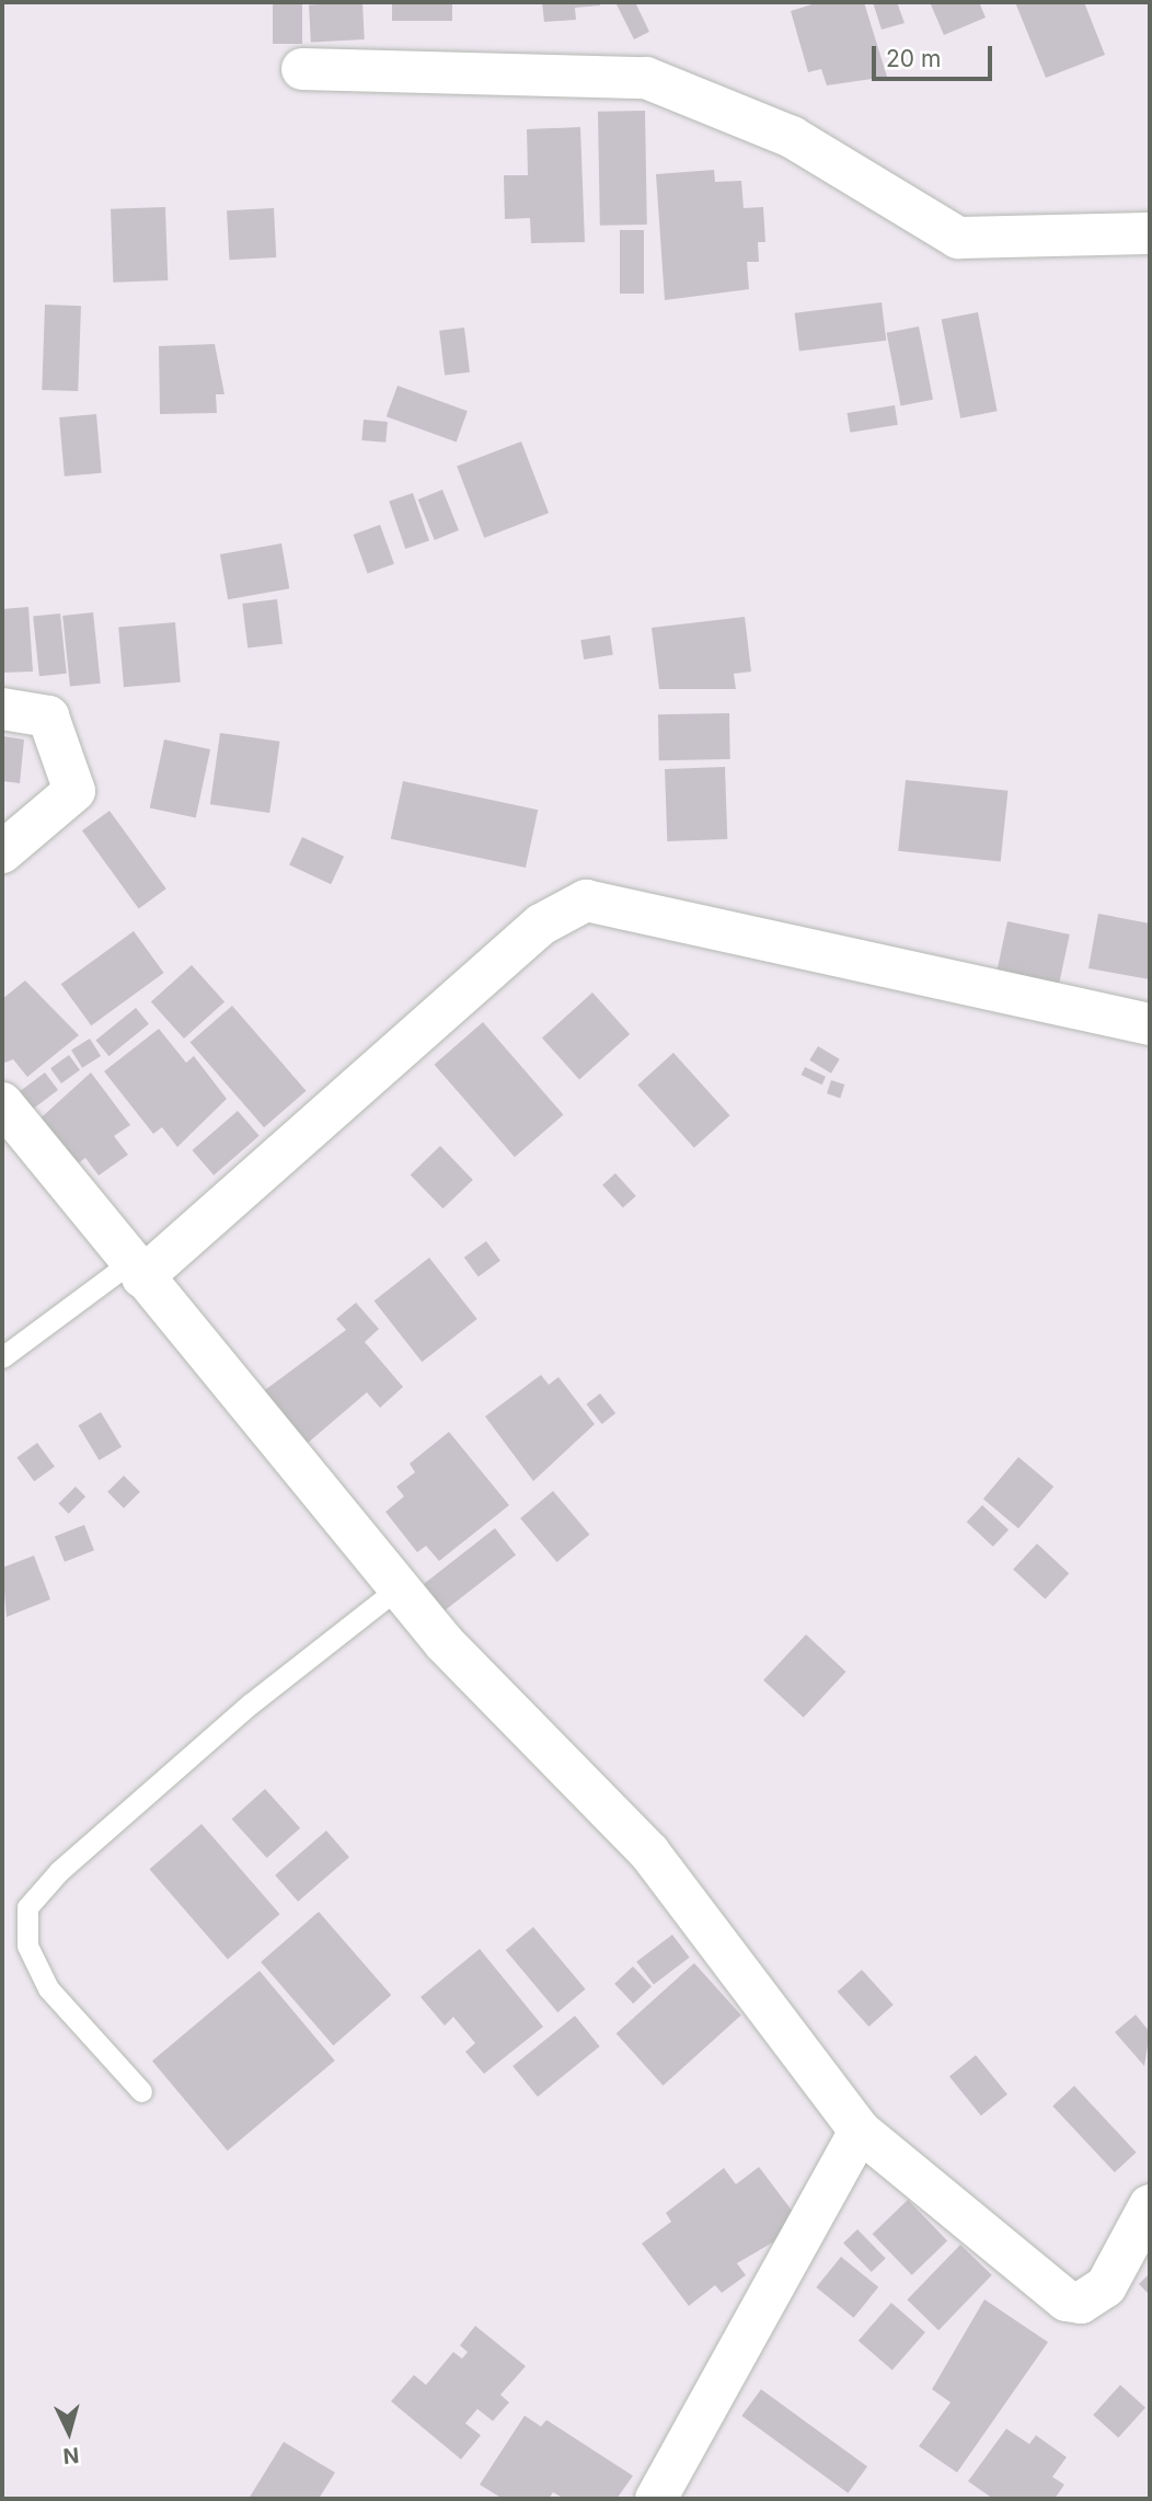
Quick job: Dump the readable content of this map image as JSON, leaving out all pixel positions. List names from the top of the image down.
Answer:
{
  "scale_bar": "20 m",
  "north": "bottom"
}
